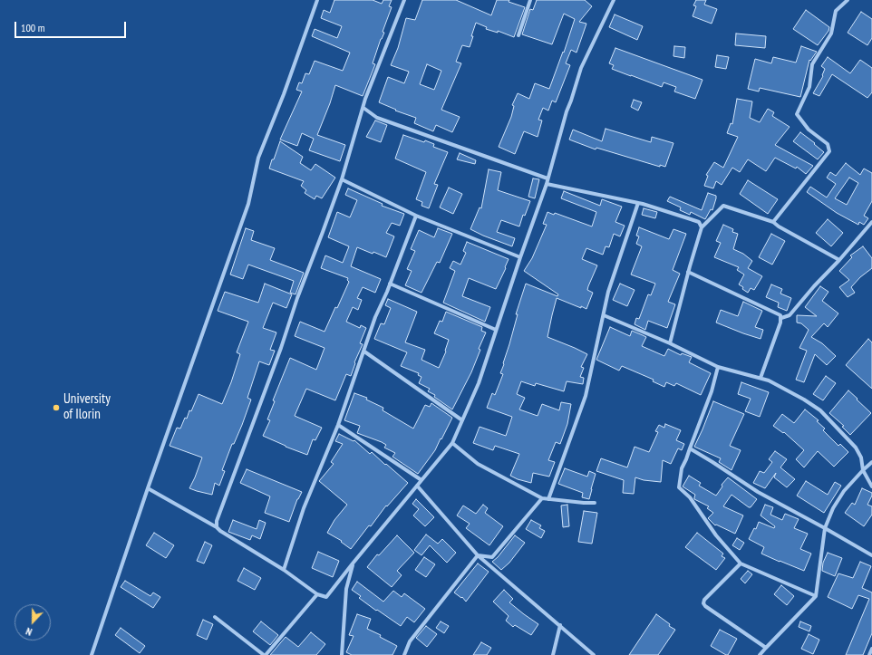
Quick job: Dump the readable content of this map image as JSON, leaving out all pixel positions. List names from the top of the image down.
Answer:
{
  "places": ["University of Ilorin"],
  "scale_bar": "100 m",
  "north": "bottom"
}
